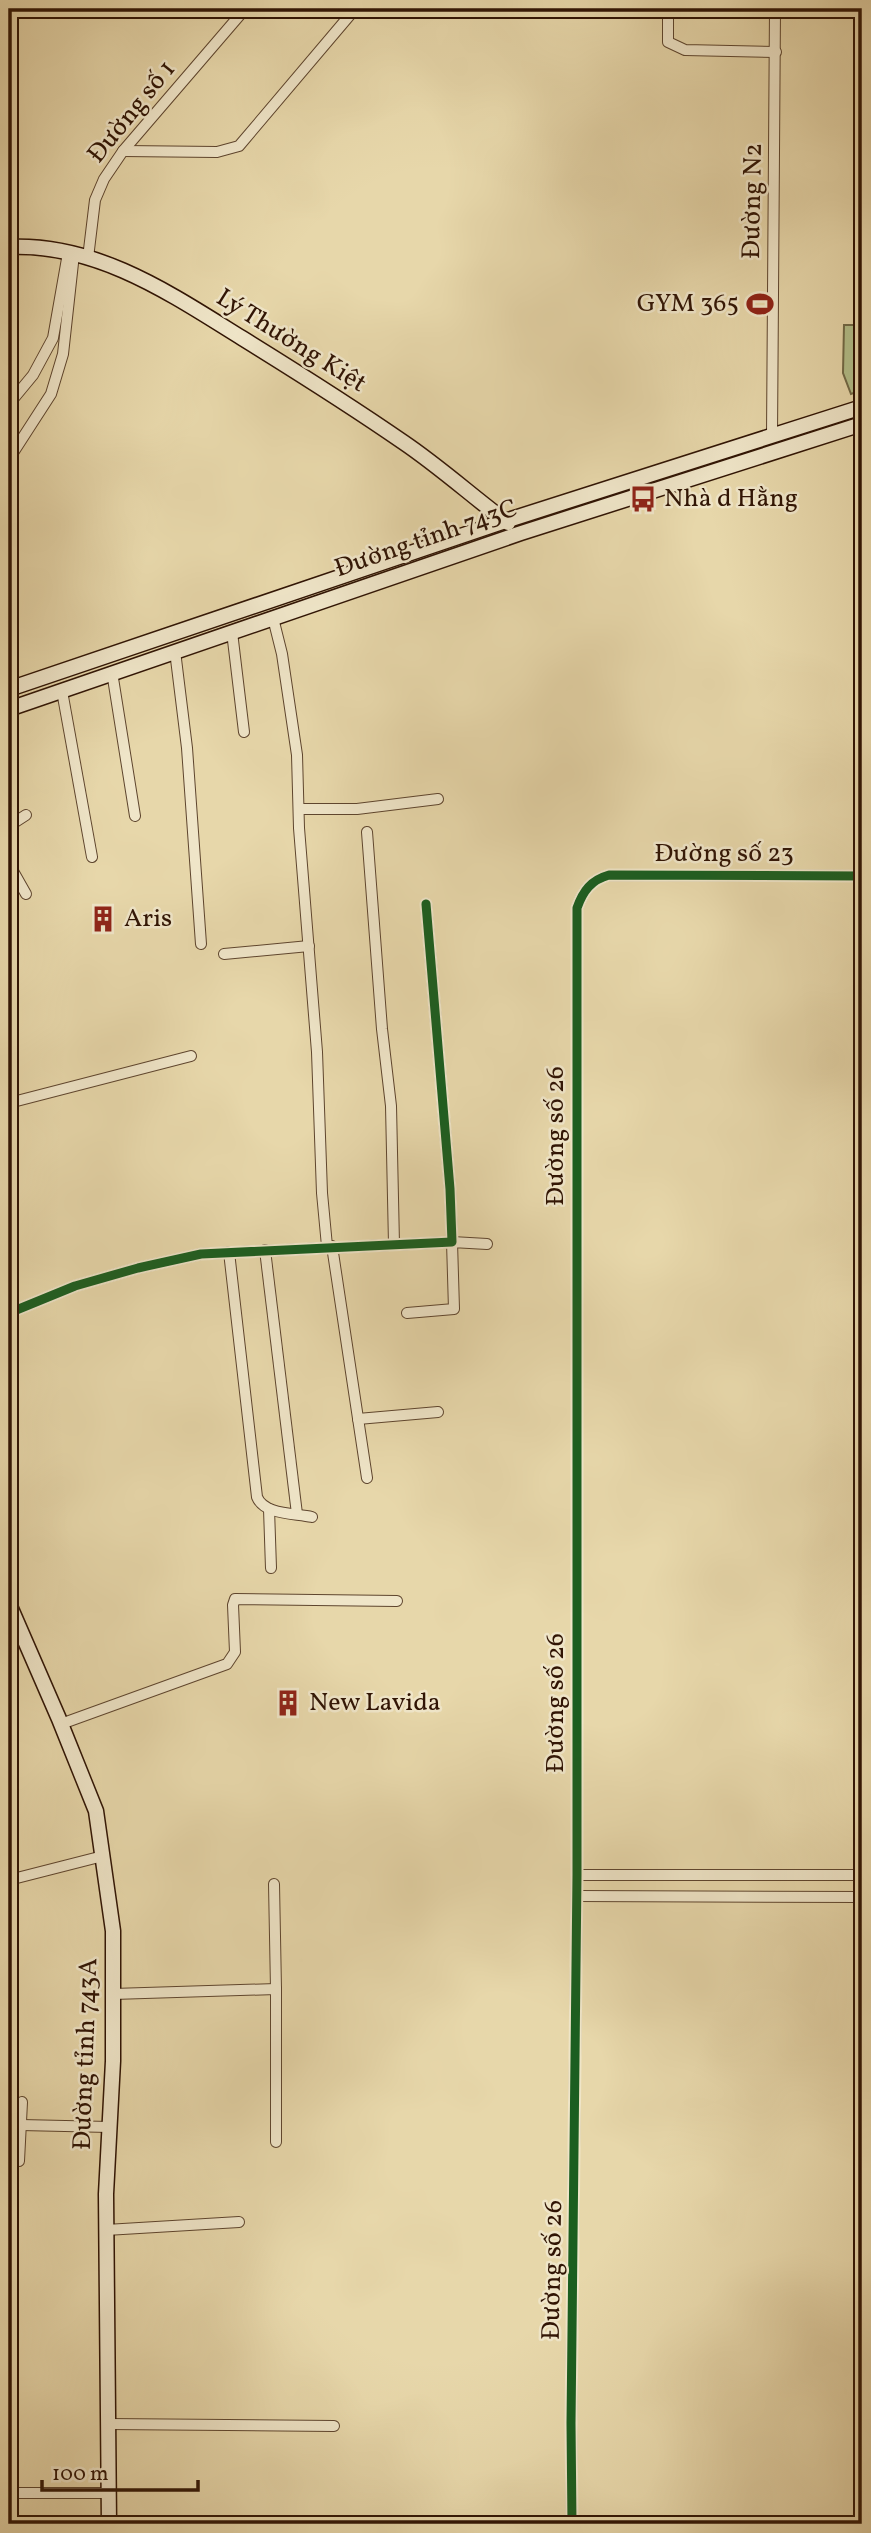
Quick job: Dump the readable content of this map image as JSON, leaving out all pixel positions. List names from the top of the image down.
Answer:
{
  "streets": {
    "main road": ["Lý Thường Kiệt", "Đường tỉnh 743C", "Đường tỉnh 743A"],
    "street": [
      "Đường số 1",
      "Đường N2",
      "Đường số 23",
      "Đường số 26"
    ]
  },
  "crossings": [
    ["Đường số 1", "Lý Thường Kiệt"],
    ["Đường N2", "Đường tỉnh 743C"],
    ["Lý Thường Kiệt", "Đường tỉnh 743C"],
    ["Đường số 23", "Đường số 26"]
  ],
  "places": {
    "sports": ["GYM 365"],
    "bus stop": ["Nhà d Hằng"],
    "building": ["Aris", "New Lavida"]
  },
  "scale_bar": "100 m"
}
